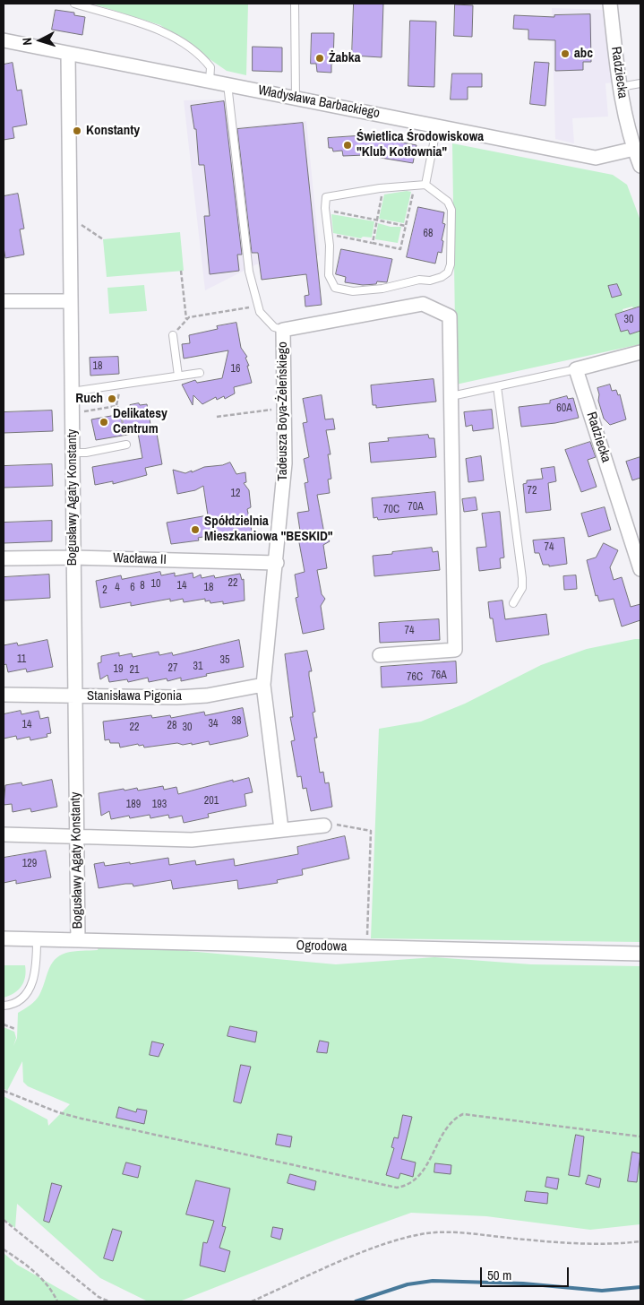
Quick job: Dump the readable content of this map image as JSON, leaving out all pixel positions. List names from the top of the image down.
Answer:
{
  "streets": {
    "street": [
      "Radziecka",
      "Władysława Barbackiego",
      "Tadeusza Boya-Żeleńskiego",
      "Bogusławy Agaty Konstanty",
      "Wacława II",
      "Stanisława Pigonia",
      "Ogrodowa"
    ]
  },
  "crossings": [
    ["Radziecka", "Władysława Barbackiego"],
    ["Władysława Barbackiego", "Bogusławy Agaty Konstanty"],
    ["Tadeusza Boya-Żeleńskiego", "Wacława II"],
    ["Tadeusza Boya-Żeleńskiego", "Stanisława Pigonia"],
    ["Bogusławy Agaty Konstanty", "Wacława II"],
    ["Bogusławy Agaty Konstanty", "Stanisława Pigonia"],
    ["Bogusławy Agaty Konstanty", "Ogrodowa"]
  ],
  "places": [
    "abc",
    "Żabka",
    "Konstanty",
    "Świetlica Środowiskowa \"Klub Kotłownia\"",
    "Ruch",
    "Delikatesy Centrum",
    "Spółdzielnia Mieszkaniowa \"BESKID\""
  ],
  "house_numbers": [
    "68",
    "30",
    "18",
    "16",
    "60A",
    "72",
    "12",
    "70A",
    "70C",
    "74",
    "22",
    "10",
    "8",
    "14",
    "4",
    "6",
    "18",
    "2",
    "74",
    "11",
    "35",
    "31",
    "27",
    "19",
    "21",
    "76A",
    "76C",
    "38",
    "34",
    "14",
    "28",
    "22",
    "30",
    "201",
    "189",
    "193",
    "129"
  ],
  "scale_bar": "50 m",
  "north": "left"
}
